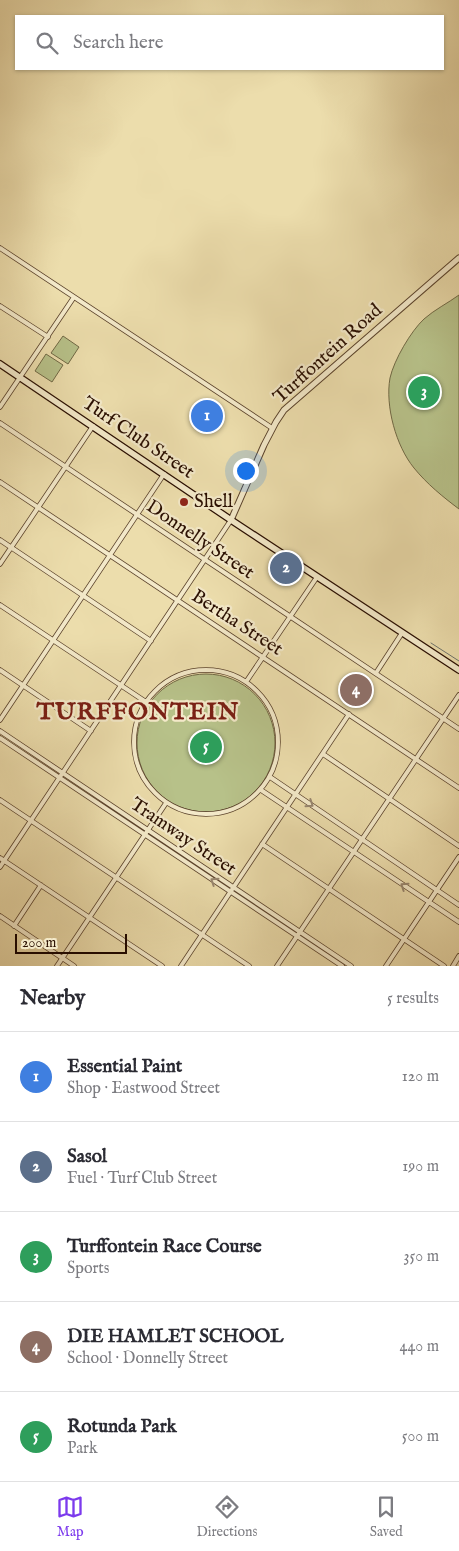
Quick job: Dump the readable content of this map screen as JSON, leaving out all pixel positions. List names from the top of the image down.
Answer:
{
  "streets": {
    "main road": ["Turf Club Street"],
    "street": [
      "Turffontein Road",
      "Donnelly Street",
      "Bertha Street",
      "Tramway Street"
    ]
  },
  "crossings": [
    ["Turffontein Road", "Turf Club Street"]
  ],
  "districts": ["TURFFONTEIN"],
  "places": ["Shell"],
  "scale_bar": "200 m",
  "page": {
    "search": "Search here",
    "pins": [
      "3",
      "1",
      "2",
      "4",
      "5"
    ],
    "scale": "200 m",
    "heading": ["Nearby", "5 results"],
    "list": [
      {
        "mark": "1",
        "name": "Essential Paint",
        "note": "Shop · Eastwood Street",
        "value": "120 m"
      },
      {
        "mark": "2",
        "name": "Sasol",
        "note": "Fuel · Turf Club Street",
        "value": "190 m"
      },
      {
        "mark": "3",
        "name": "Turffontein Race Course",
        "note": "Sports",
        "value": "350 m"
      },
      {
        "mark": "4",
        "name": "DIE HAMLET SCHOOL",
        "note": "School · Donnelly Street",
        "value": "440 m"
      },
      {
        "mark": "5",
        "name": "Rotunda Park",
        "note": "Park",
        "value": "500 m"
      }
    ],
    "nav": ["Map", "Directions", "Saved"]
  }
}
